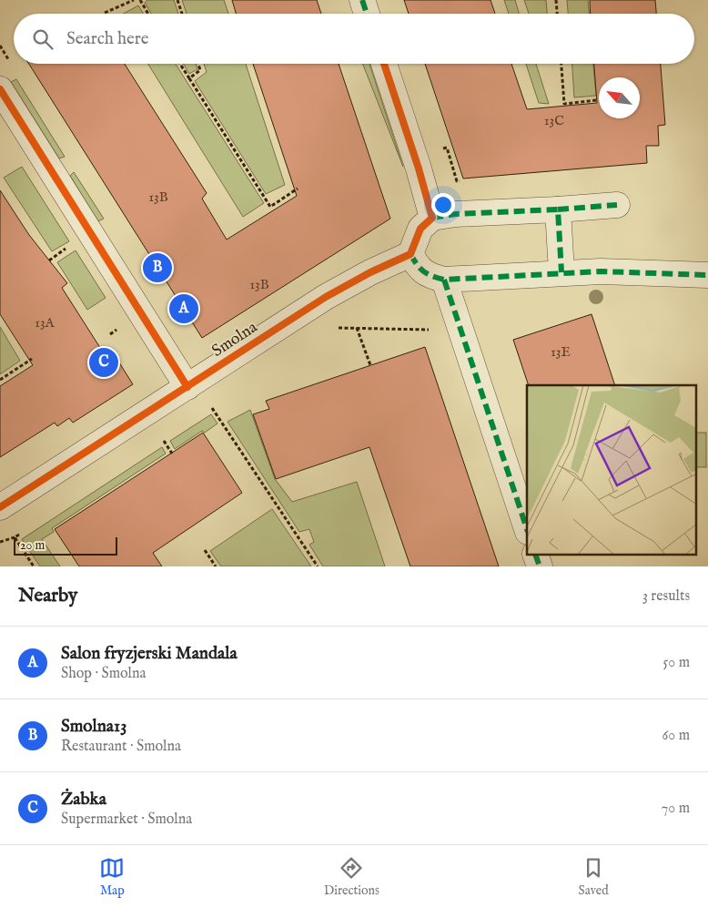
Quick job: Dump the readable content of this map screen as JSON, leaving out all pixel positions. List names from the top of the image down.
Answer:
{
  "streets": {
    "street": ["Smolna"]
  },
  "house_numbers": [
    "13C",
    "13B",
    "13B",
    "13A",
    "13E"
  ],
  "scale_bar": "20 m",
  "north": "top left",
  "page": {
    "search": "Search here",
    "pins": ["B", "A", "C"],
    "scale": "20 m",
    "heading": ["Nearby", "3 results"],
    "list": [
      {
        "mark": "A",
        "name": "Salon fryzjerski Mandala",
        "note": "Shop · Smolna",
        "value": "50 m"
      },
      {
        "mark": "B",
        "name": "Smolna13",
        "note": "Restaurant · Smolna",
        "value": "60 m"
      },
      {
        "mark": "C",
        "name": "Żabka",
        "note": "Supermarket · Smolna",
        "value": "70 m"
      }
    ],
    "nav": ["Map", "Directions", "Saved"]
  }
}
